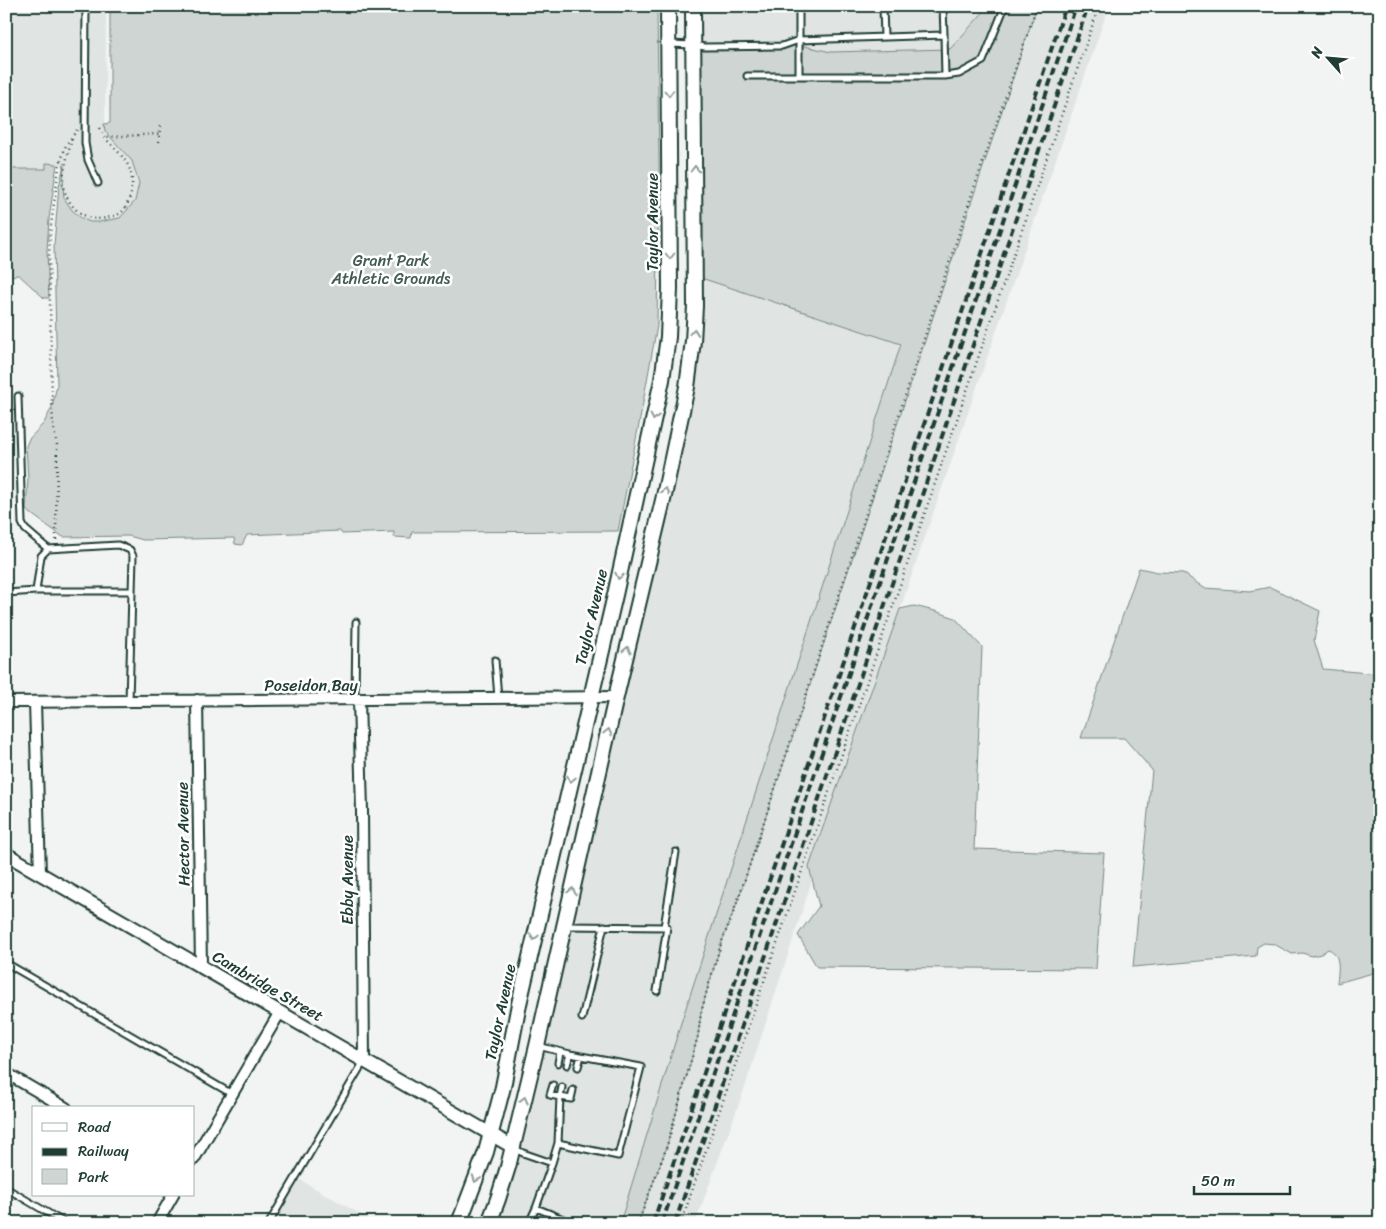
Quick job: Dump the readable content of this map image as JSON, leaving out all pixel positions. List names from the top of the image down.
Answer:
{
  "streets": {
    "main road": ["Taylor Avenue"],
    "street": [
      "Poseidon Bay",
      "Hector Avenue",
      "Ebby Avenue",
      "Cambridge Street"
    ]
  },
  "crossings": [
    ["Taylor Avenue", "Poseidon Bay"],
    ["Taylor Avenue", "Cambridge Street"],
    ["Poseidon Bay", "Hector Avenue"],
    ["Poseidon Bay", "Ebby Avenue"],
    ["Hector Avenue", "Cambridge Street"],
    ["Ebby Avenue", "Cambridge Street"]
  ],
  "parks": ["Grant Park Athletic Grounds"],
  "legend": ["Road", "Railway", "Park"],
  "scale_bar": "50 m",
  "north": "top left"
}
